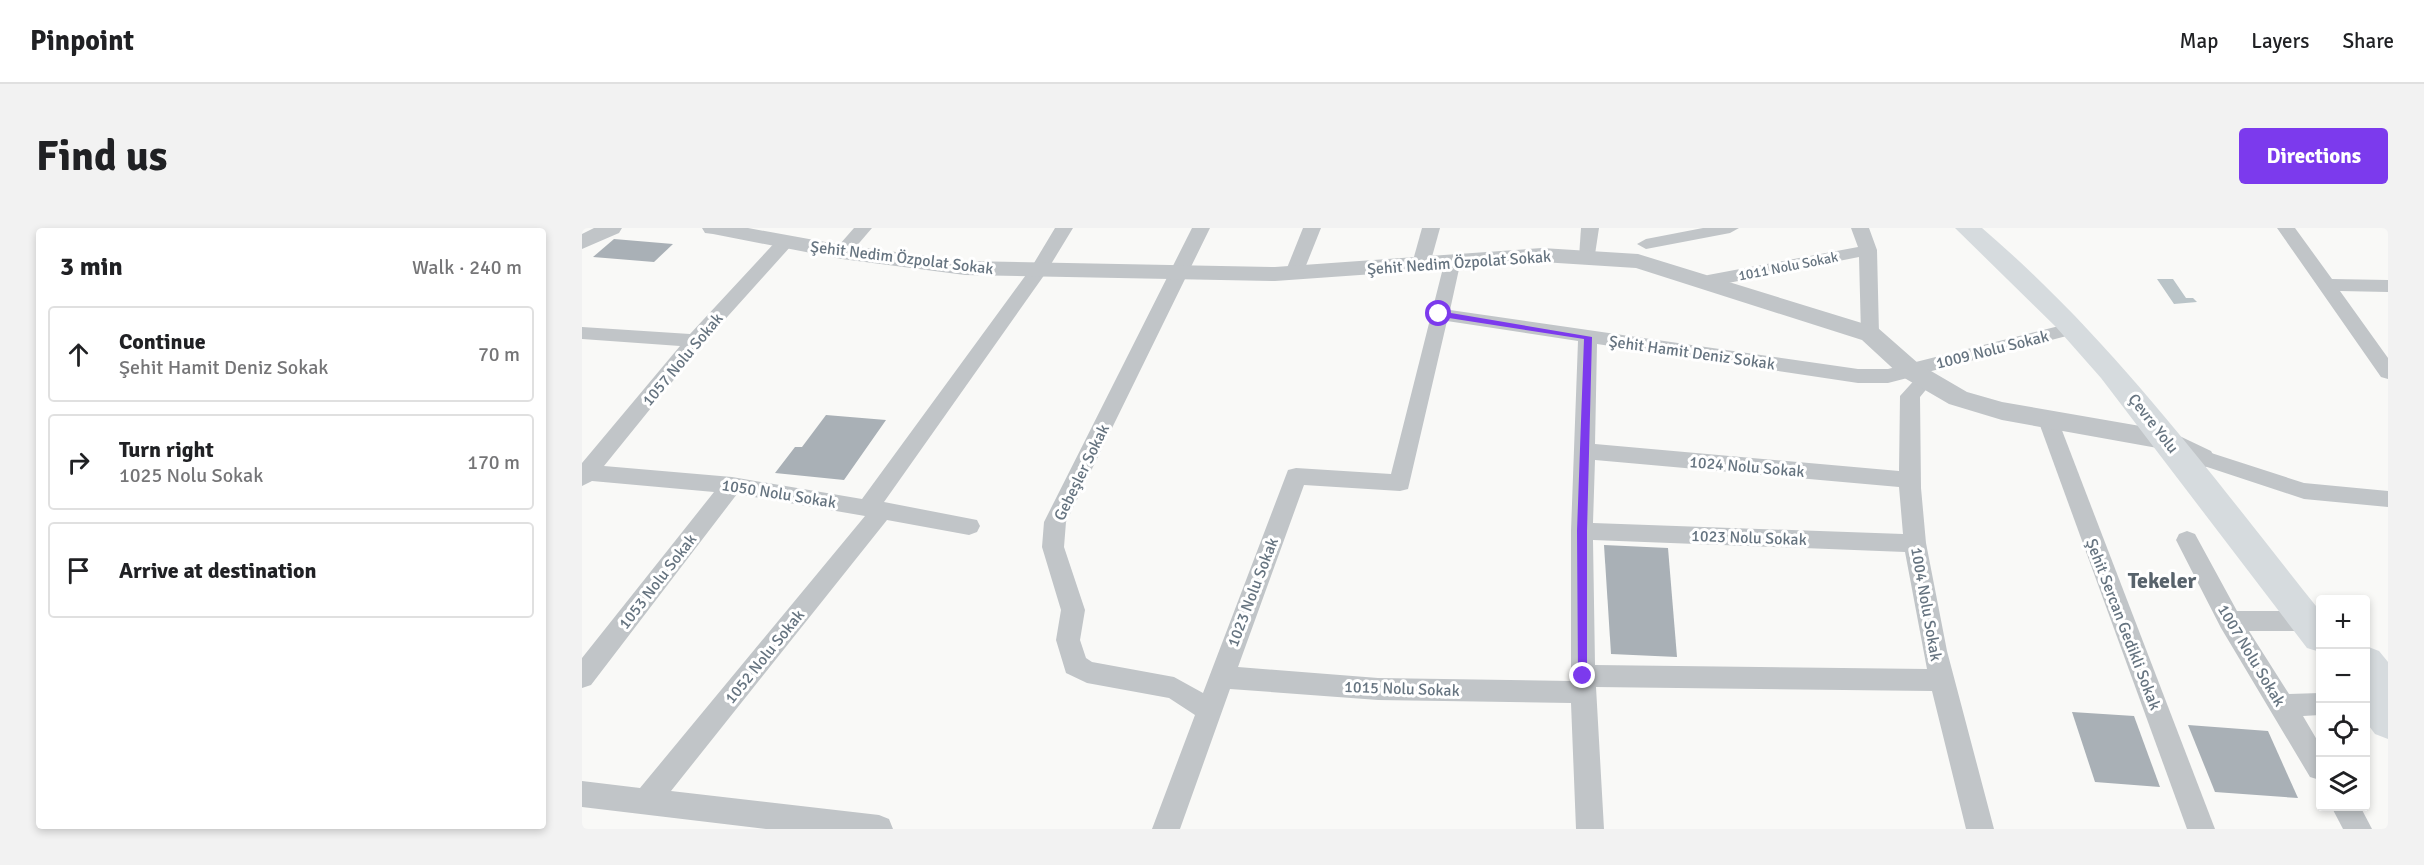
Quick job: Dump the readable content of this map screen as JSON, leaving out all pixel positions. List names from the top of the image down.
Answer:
{
  "streets": {
    "main road": ["Çevre Yolu"],
    "street": [
      "Şehit Nedim Özpolat Sokak",
      "1011 Nolu Sokak",
      "1009 Nolu Sokak",
      "Şehit Hamit Deniz Sokak",
      "1057 Nolu Sokak",
      "1024 Nolu Sokak",
      "Gebeşler Sokak",
      "1050 Nolu Sokak",
      "1023 Nolu Sokak",
      "1053 Nolu Sokak",
      "1004 Nolu Sokak",
      "Şehit Sercan Gedikli Sokak",
      "1007 Nolu Sokak",
      "1052 Nolu Sokak",
      "1015 Nolu Sokak"
    ]
  },
  "crossings": [
    ["Şehit Nedim Özpolat Sokak", "1011 Nolu Sokak"],
    ["Şehit Nedim Özpolat Sokak", "1009 Nolu Sokak"],
    ["Şehit Nedim Özpolat Sokak", "Şehit Hamit Deniz Sokak"],
    ["Şehit Nedim Özpolat Sokak", "1057 Nolu Sokak"],
    ["Şehit Nedim Özpolat Sokak", "Çevre Yolu"],
    ["Şehit Nedim Özpolat Sokak", "Gebeşler Sokak"],
    ["Şehit Nedim Özpolat Sokak", "1004 Nolu Sokak"],
    ["Şehit Nedim Özpolat Sokak", "Şehit Sercan Gedikli Sokak"],
    ["Şehit Nedim Özpolat Sokak", "1052 Nolu Sokak"],
    ["1009 Nolu Sokak", "Şehit Hamit Deniz Sokak"],
    ["1009 Nolu Sokak", "Çevre Yolu"],
    ["1009 Nolu Sokak", "1004 Nolu Sokak"],
    ["Şehit Hamit Deniz Sokak", "1023 Nolu Sokak"],
    ["Şehit Hamit Deniz Sokak", "1004 Nolu Sokak"],
    ["1057 Nolu Sokak", "1050 Nolu Sokak"],
    ["1024 Nolu Sokak", "1004 Nolu Sokak"],
    ["Gebeşler Sokak", "1023 Nolu Sokak"],
    ["1050 Nolu Sokak", "1053 Nolu Sokak"],
    ["1050 Nolu Sokak", "1052 Nolu Sokak"],
    ["1023 Nolu Sokak", "1004 Nolu Sokak"],
    ["1023 Nolu Sokak", "1015 Nolu Sokak"],
    ["1004 Nolu Sokak", "1015 Nolu Sokak"]
  ],
  "districts": ["Tekeler"],
  "page": {
    "header": "Pinpoint",
    "nav": ["Map", "Layers", "Share"],
    "buttons": "Directions",
    "title": "Find us",
    "heading": ["3 min", "Walk · 240 m"],
    "list": [
      ["Continue", "Şehit Hamit Deniz Sokak", "70 m"],
      ["Turn right", "1025 Nolu Sokak", "170 m"],
      "Arrive at destination"
    ],
    "map_buttons": ["+", "−"]
  }
}
